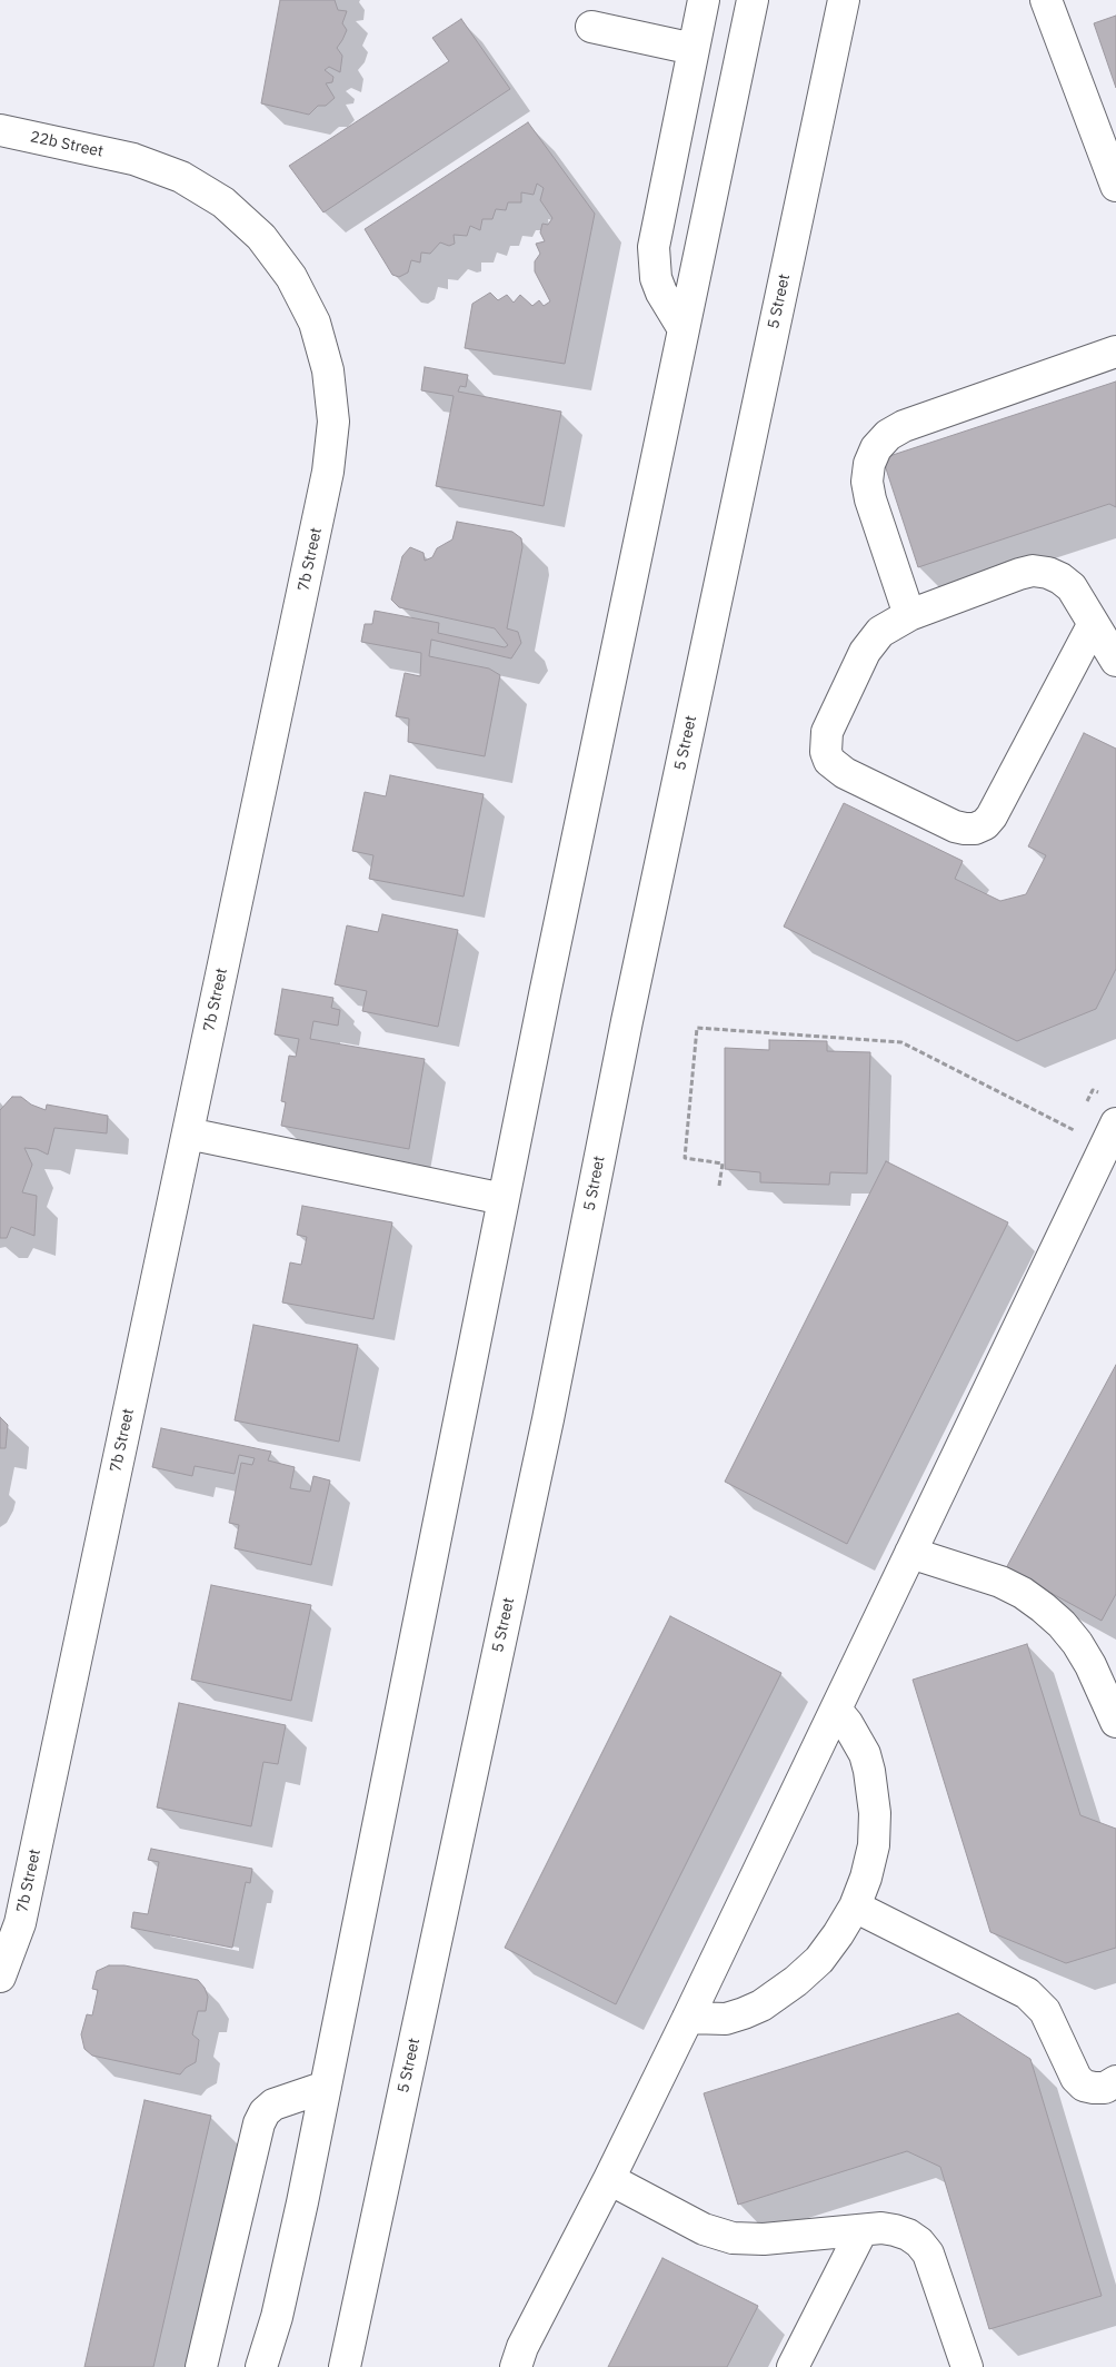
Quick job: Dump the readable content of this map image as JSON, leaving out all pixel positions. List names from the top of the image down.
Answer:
{
  "streets": {
    "street": ["22b Street", "5 Street", "7b Street"]
  },
  "crossings": [
    ["22b Street", "7b Street"]
  ]
}
